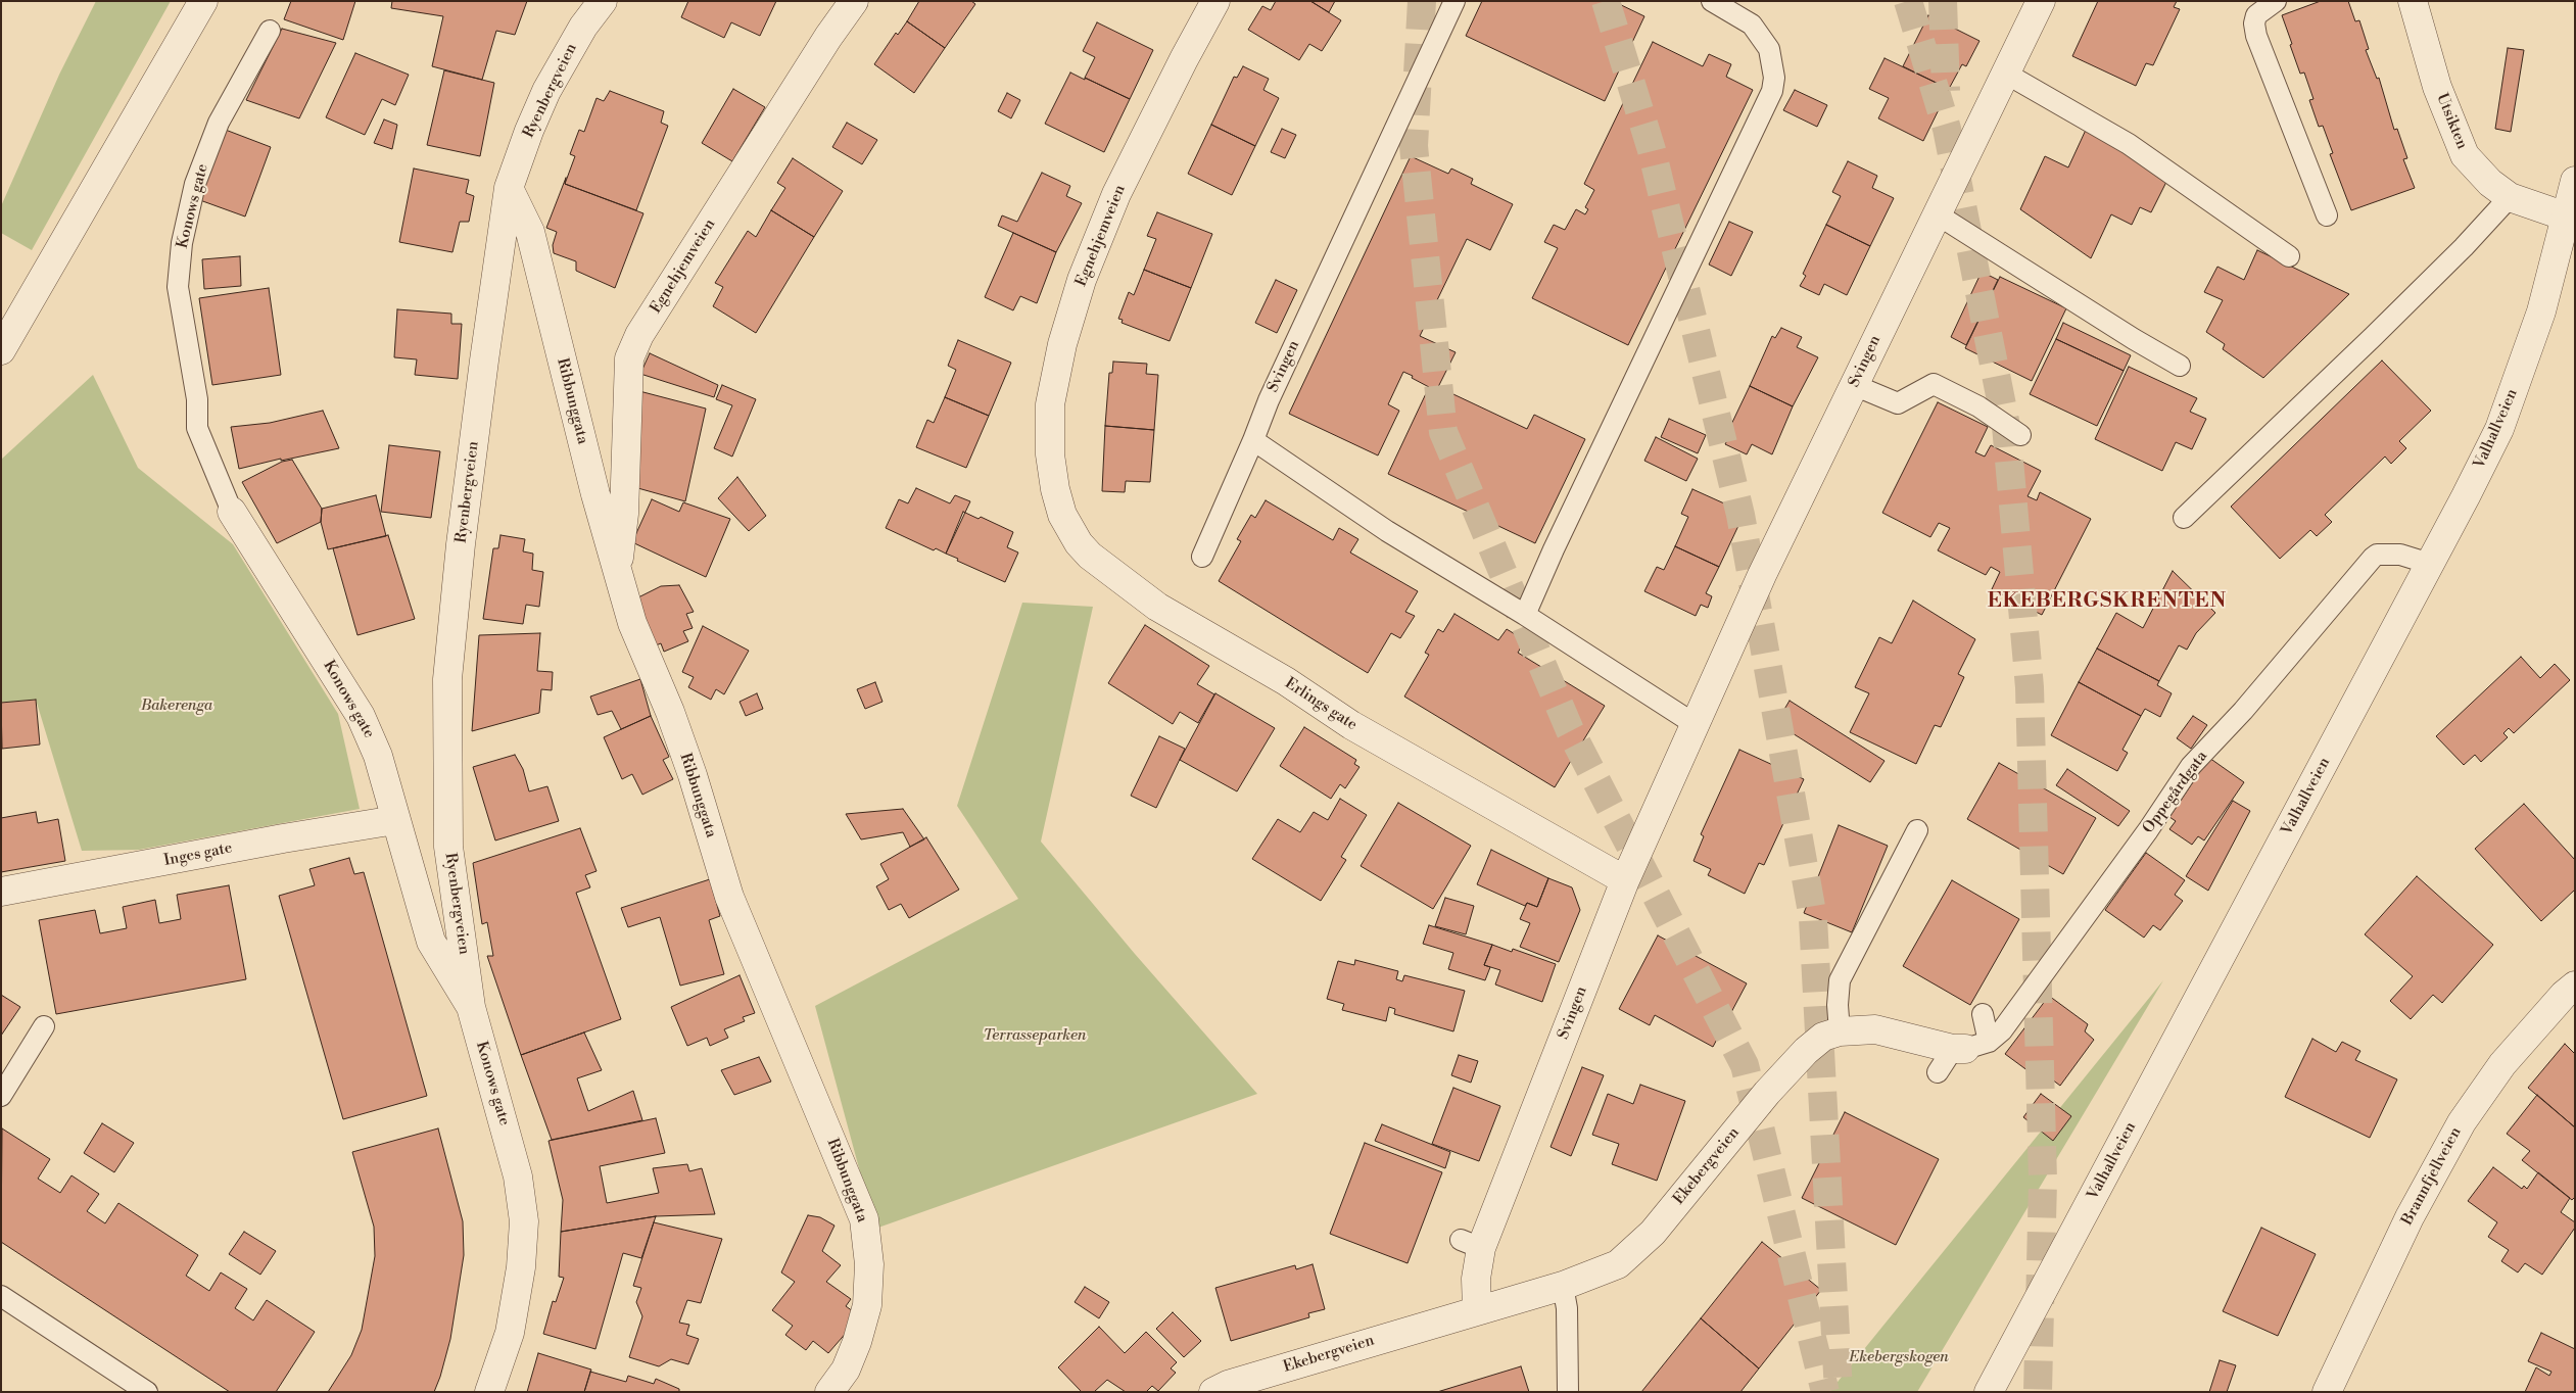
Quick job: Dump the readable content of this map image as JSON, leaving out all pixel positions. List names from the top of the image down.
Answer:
{
  "streets": {
    "street": [
      "Ryenbergveien",
      "Utsikten",
      "Konows gate",
      "Egnehjemveien",
      "Svingen",
      "Ribbunggata",
      "Valhallveien",
      "Erlings gate",
      "Inges gate",
      "Ekebergveien",
      "Brannfjellveien"
    ],
    "lane": ["Oppegårdgata"]
  },
  "crossings": [
    ["Ryenbergveien", "Konows gate"],
    ["Ryenbergveien", "Ribbunggata"],
    ["Utsikten", "Valhallveien"],
    ["Konows gate", "Inges gate"],
    ["Egnehjemveien", "Ribbunggata"],
    ["Egnehjemveien", "Erlings gate"],
    ["Svingen", "Erlings gate"],
    ["Svingen", "Ekebergveien"],
    ["Valhallveien", "Oppegårdgata"],
    ["Oppegårdgata", "Ekebergveien"]
  ],
  "districts": ["EKEBERGSKRENTEN"],
  "parks": ["Bakerenga", "Terrasseparken", "Ekebergskogen"]
}
